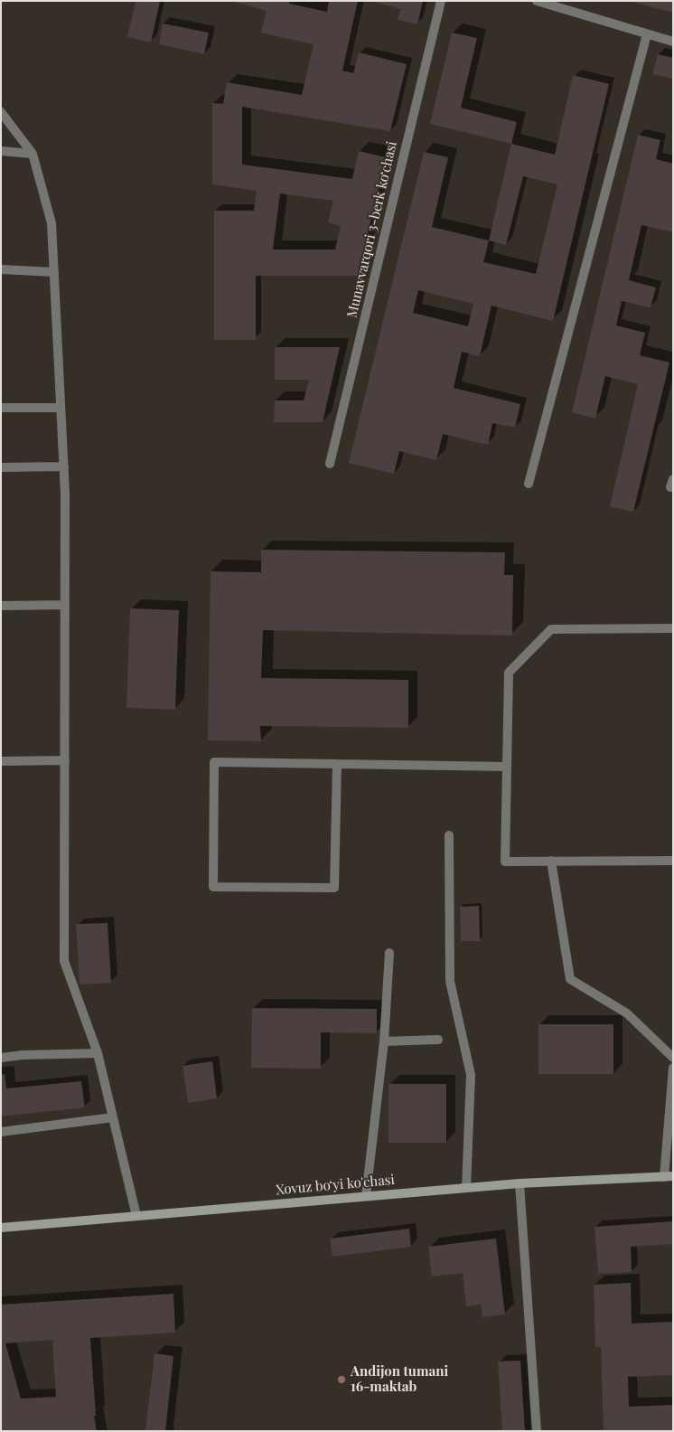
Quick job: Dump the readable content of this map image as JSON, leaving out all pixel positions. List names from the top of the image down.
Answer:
{
  "streets": {
    "main road": ["Xovuz bo‘yi ko'chasi"],
    "street": ["Munavvarqori 3-berk koʻchasi"]
  },
  "places": ["Andijon tumani 16-maktab"]
}
